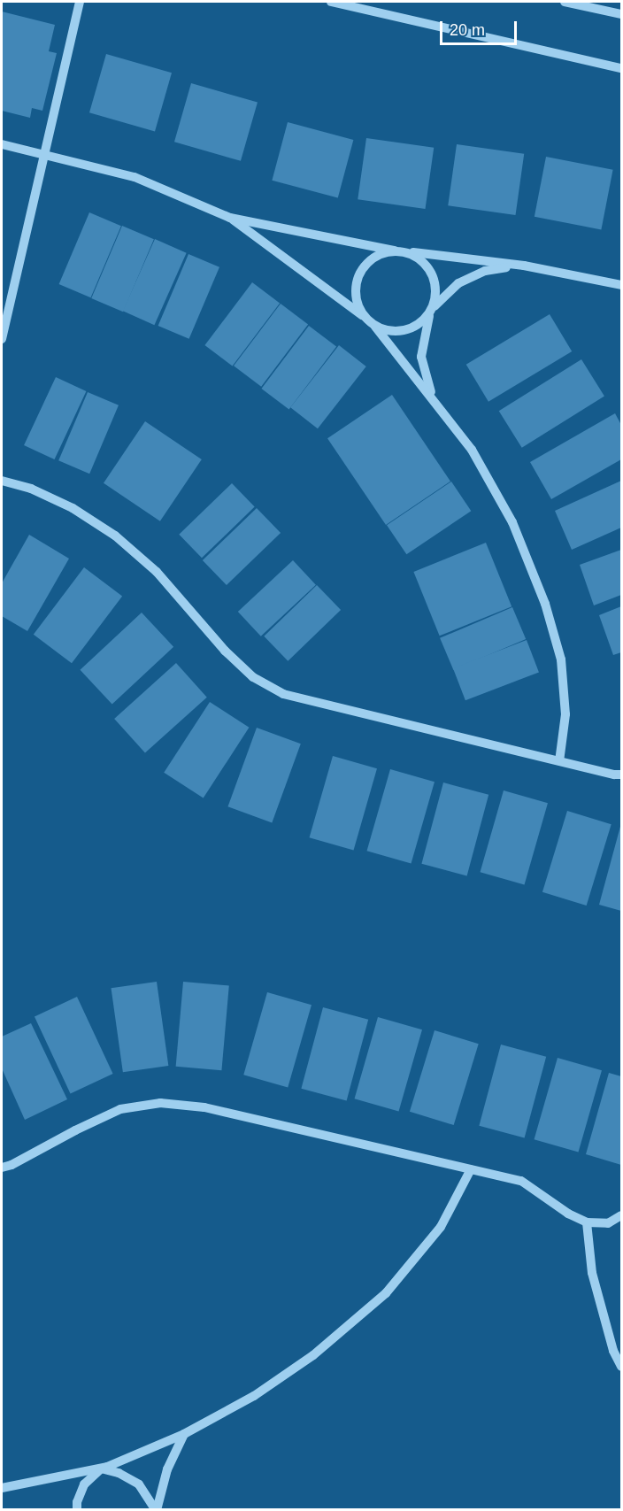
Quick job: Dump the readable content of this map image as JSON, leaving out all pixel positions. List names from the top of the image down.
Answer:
{
  "scale_bar": "20 m"
}
